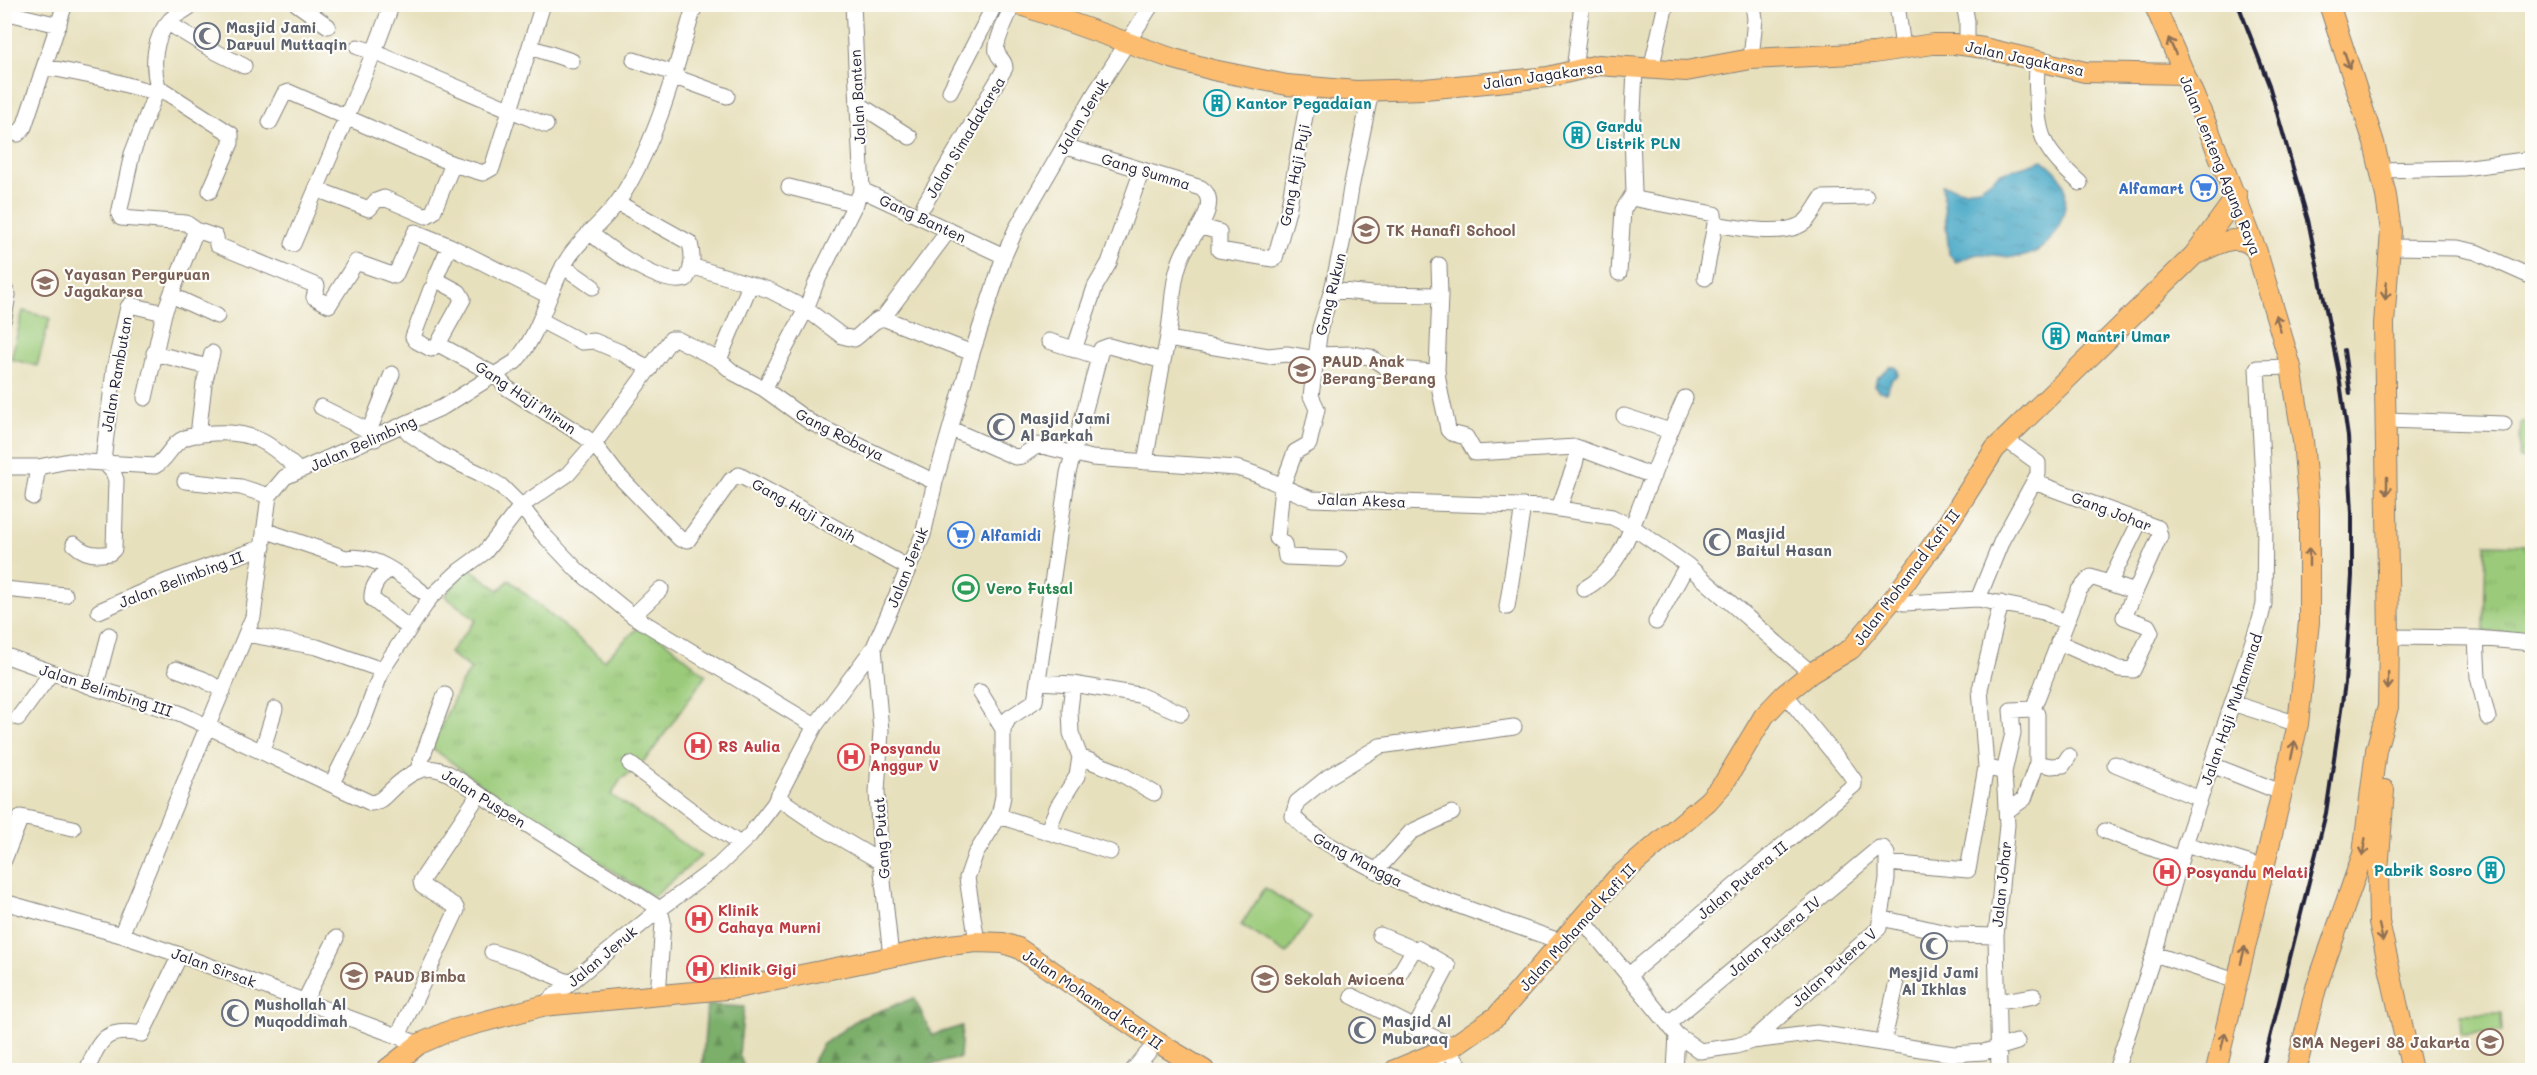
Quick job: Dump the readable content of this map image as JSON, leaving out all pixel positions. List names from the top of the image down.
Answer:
{
  "streets": {
    "main road": ["Jalan Jagakarsa", "Jalan Lenteng Agung Raya", "Jalan Mohamad Kafi II"],
    "street": [
      "Jalan Banten",
      "Jalan Jeruk",
      "Jalan Simadakarsa",
      "Gang Summa",
      "Gang Haji Puji",
      "Gang Banten",
      "Gang Rukun",
      "Jalan Rambutan",
      "Gang Haji Mirun",
      "Gang Robaya",
      "Jalan Belimbing",
      "Jalan Akesa",
      "Gang Haji Tanih",
      "Gang Johar",
      "Jalan Belimbing II",
      "Jalan Belimbing III",
      "Jalan Haji Muhammad",
      "Jalan Puspen",
      "Gang Putat",
      "Gang Mangga",
      "Jalan Putera II",
      "Jalan Johar",
      "Jalan Putera IV",
      "Jalan Sirsak",
      "Jalan Putera V"
    ]
  },
  "crossings": [
    ["Jalan Jagakarsa", "Jalan Jeruk"],
    ["Jalan Jagakarsa", "Jalan Lenteng Agung Raya"],
    ["Jalan Jagakarsa", "Gang Haji Puji"],
    ["Jalan Jagakarsa", "Gang Rukun"],
    ["Jalan Banten", "Gang Banten"],
    ["Jalan Jeruk", "Gang Summa"],
    ["Jalan Jeruk", "Gang Banten"],
    ["Jalan Jeruk", "Gang Robaya"],
    ["Jalan Jeruk", "Jalan Akesa"],
    ["Jalan Jeruk", "Gang Haji Tanih"],
    ["Jalan Jeruk", "Jalan Mohamad Kafi II"],
    ["Jalan Jeruk", "Jalan Puspen"],
    ["Jalan Jeruk", "Gang Putat"],
    ["Jalan Lenteng Agung Raya", "Jalan Mohamad Kafi II"],
    ["Jalan Lenteng Agung Raya", "Jalan Haji Muhammad"],
    ["Gang Summa", "Gang Haji Puji"],
    ["Gang Banten", "Gang Robaya"],
    ["Gang Rukun", "Jalan Akesa"],
    ["Gang Haji Mirun", "Jalan Belimbing"],
    ["Gang Haji Mirun", "Gang Haji Tanih"],
    ["Jalan Akesa", "Jalan Mohamad Kafi II"],
    ["Jalan Mohamad Kafi II", "Gang Putat"],
    ["Jalan Mohamad Kafi II", "Gang Mangga"],
    ["Jalan Mohamad Kafi II", "Jalan Putera II"],
    ["Jalan Mohamad Kafi II", "Jalan Sirsak"],
    ["Jalan Putera IV", "Jalan Putera V"]
  ],
  "places": {
    "mosque": [
      "Masjid Jami Daruul Muttaqin",
      "Masjid Jami Al Barkah",
      "Masjid Baitul Hasan",
      "Mesjid Jami Al Ikhlas",
      "Mushollah Al Muqoddimah",
      "Masjid Al Mubaraq"
    ],
    "building": [
      "Kantor Pegadaian",
      "Gardu Listrik PLN",
      "Mantri Umar",
      "Pabrik Sosro"
    ],
    "supermarket": ["Alfamart", "Alfamidi"],
    "school or university": [
      "TK Hanafi School",
      "Yayasan Perguruan Jagakarsa",
      "PAUD Anak Berang-Berang",
      "PAUD Bimba",
      "Sekolah Avicena",
      "SMA Negeri 38 Jakarta"
    ],
    "sports": ["Vero Futsal"],
    "hospital": [
      "RS Aulia",
      "Posyandu Anggur V",
      "Posyandu Melati",
      "Klinik Cahaya Murni",
      "Klinik Gigi"
    ]
  }
}
